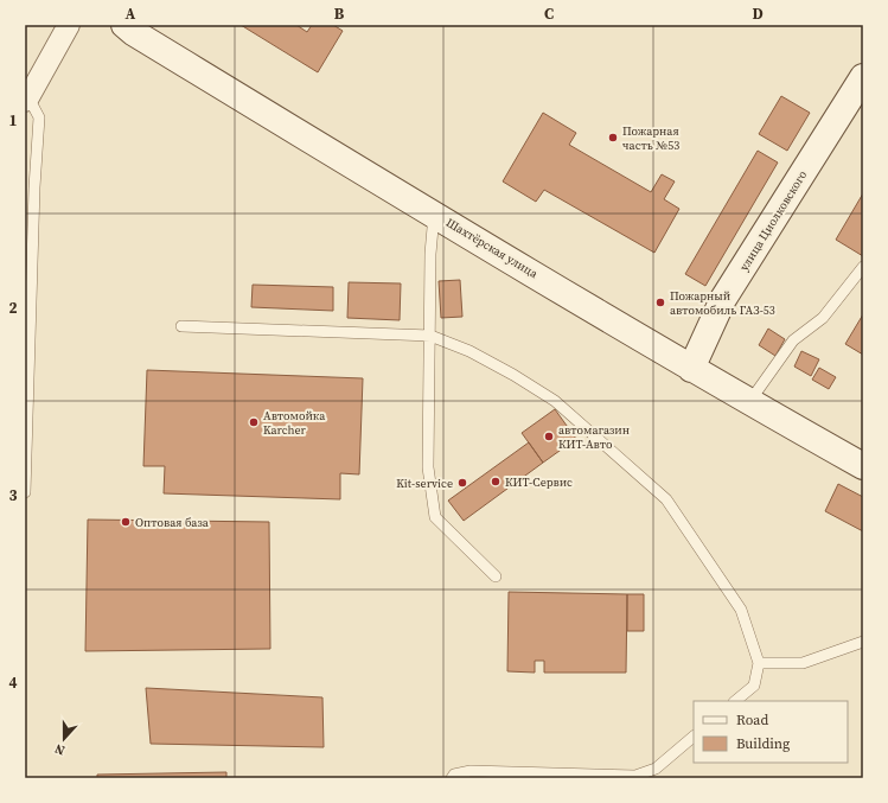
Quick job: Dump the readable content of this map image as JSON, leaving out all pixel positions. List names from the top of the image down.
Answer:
{
  "streets": {
    "main road": ["улица Циолковского", "Шахтёрская улица"]
  },
  "crossings": [
    ["улица Циолковского", "Шахтёрская улица"]
  ],
  "places": [
    "Пожарная часть №53",
    "Пожарный автомобиль ГАЗ-53",
    "Автомойка Karcher",
    "автомагазин КИТ-Авто",
    "КИТ-Сервис",
    "Kit-service",
    "Оптовая база"
  ],
  "legend": ["Road", "Building"],
  "north": "bottom",
  "grid": {
    "columns": [
      "A",
      "B",
      "C",
      "D"
    ],
    "rows": [
      "1",
      "2",
      "3",
      "4"
    ]
  }
}
